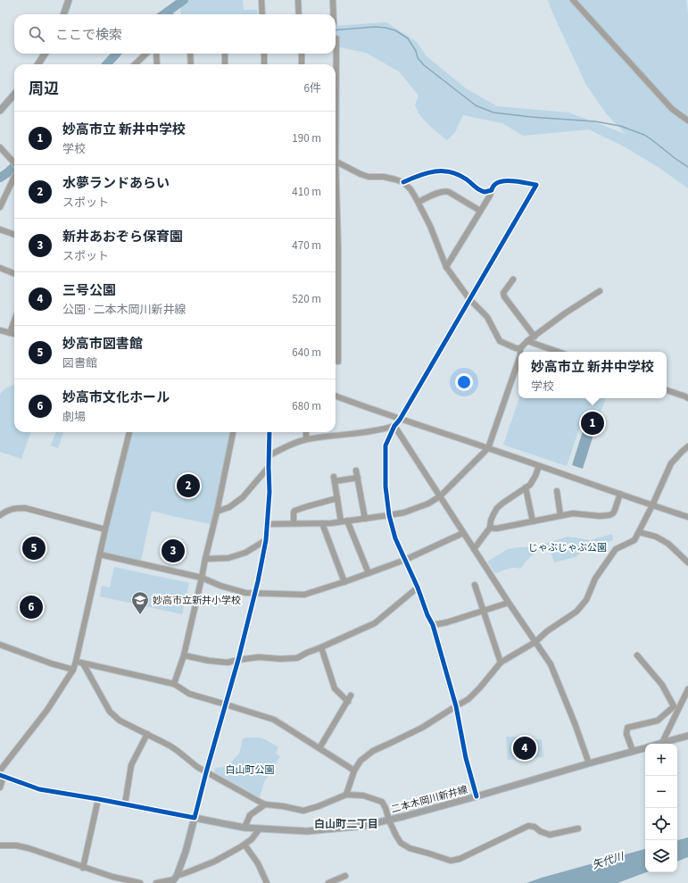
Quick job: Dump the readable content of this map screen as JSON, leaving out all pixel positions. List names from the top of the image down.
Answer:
{
  "streets": {
    "main road": ["二本木岡川新井線"]
  },
  "districts": ["白山町二丁目"],
  "water": ["矢代川"],
  "parks": ["じゃぶじゃぶ公園", "白山町公園"],
  "places": {
    "school or university": ["妙高市立新井小学校"]
  },
  "page": {
    "search": "ここで検索",
    "heading": ["周辺", "6件"],
    "list": [
      {
        "mark": "1",
        "name": "妙高市立 新井中学校",
        "note": "学校",
        "value": "190 m"
      },
      {
        "mark": "2",
        "name": "水夢ランドあらい",
        "note": "スポット",
        "value": "410 m"
      },
      {
        "mark": "3",
        "name": "新井あおぞら保育園",
        "note": "スポット",
        "value": "470 m"
      },
      {
        "mark": "4",
        "name": "三号公園",
        "note": "公園 · 二本木岡川新井線",
        "value": "520 m"
      },
      {
        "mark": "5",
        "name": "妙高市図書館",
        "note": "図書館",
        "value": "640 m"
      },
      {
        "mark": "6",
        "name": "妙高市文化ホール",
        "note": "劇場",
        "value": "680 m"
      }
    ],
    "popup": ["妙高市立 新井中学校", "学校"],
    "pins": [
      "1",
      "2",
      "5",
      "3",
      "6",
      "4"
    ],
    "map_buttons": ["+", "−"]
  }
}
